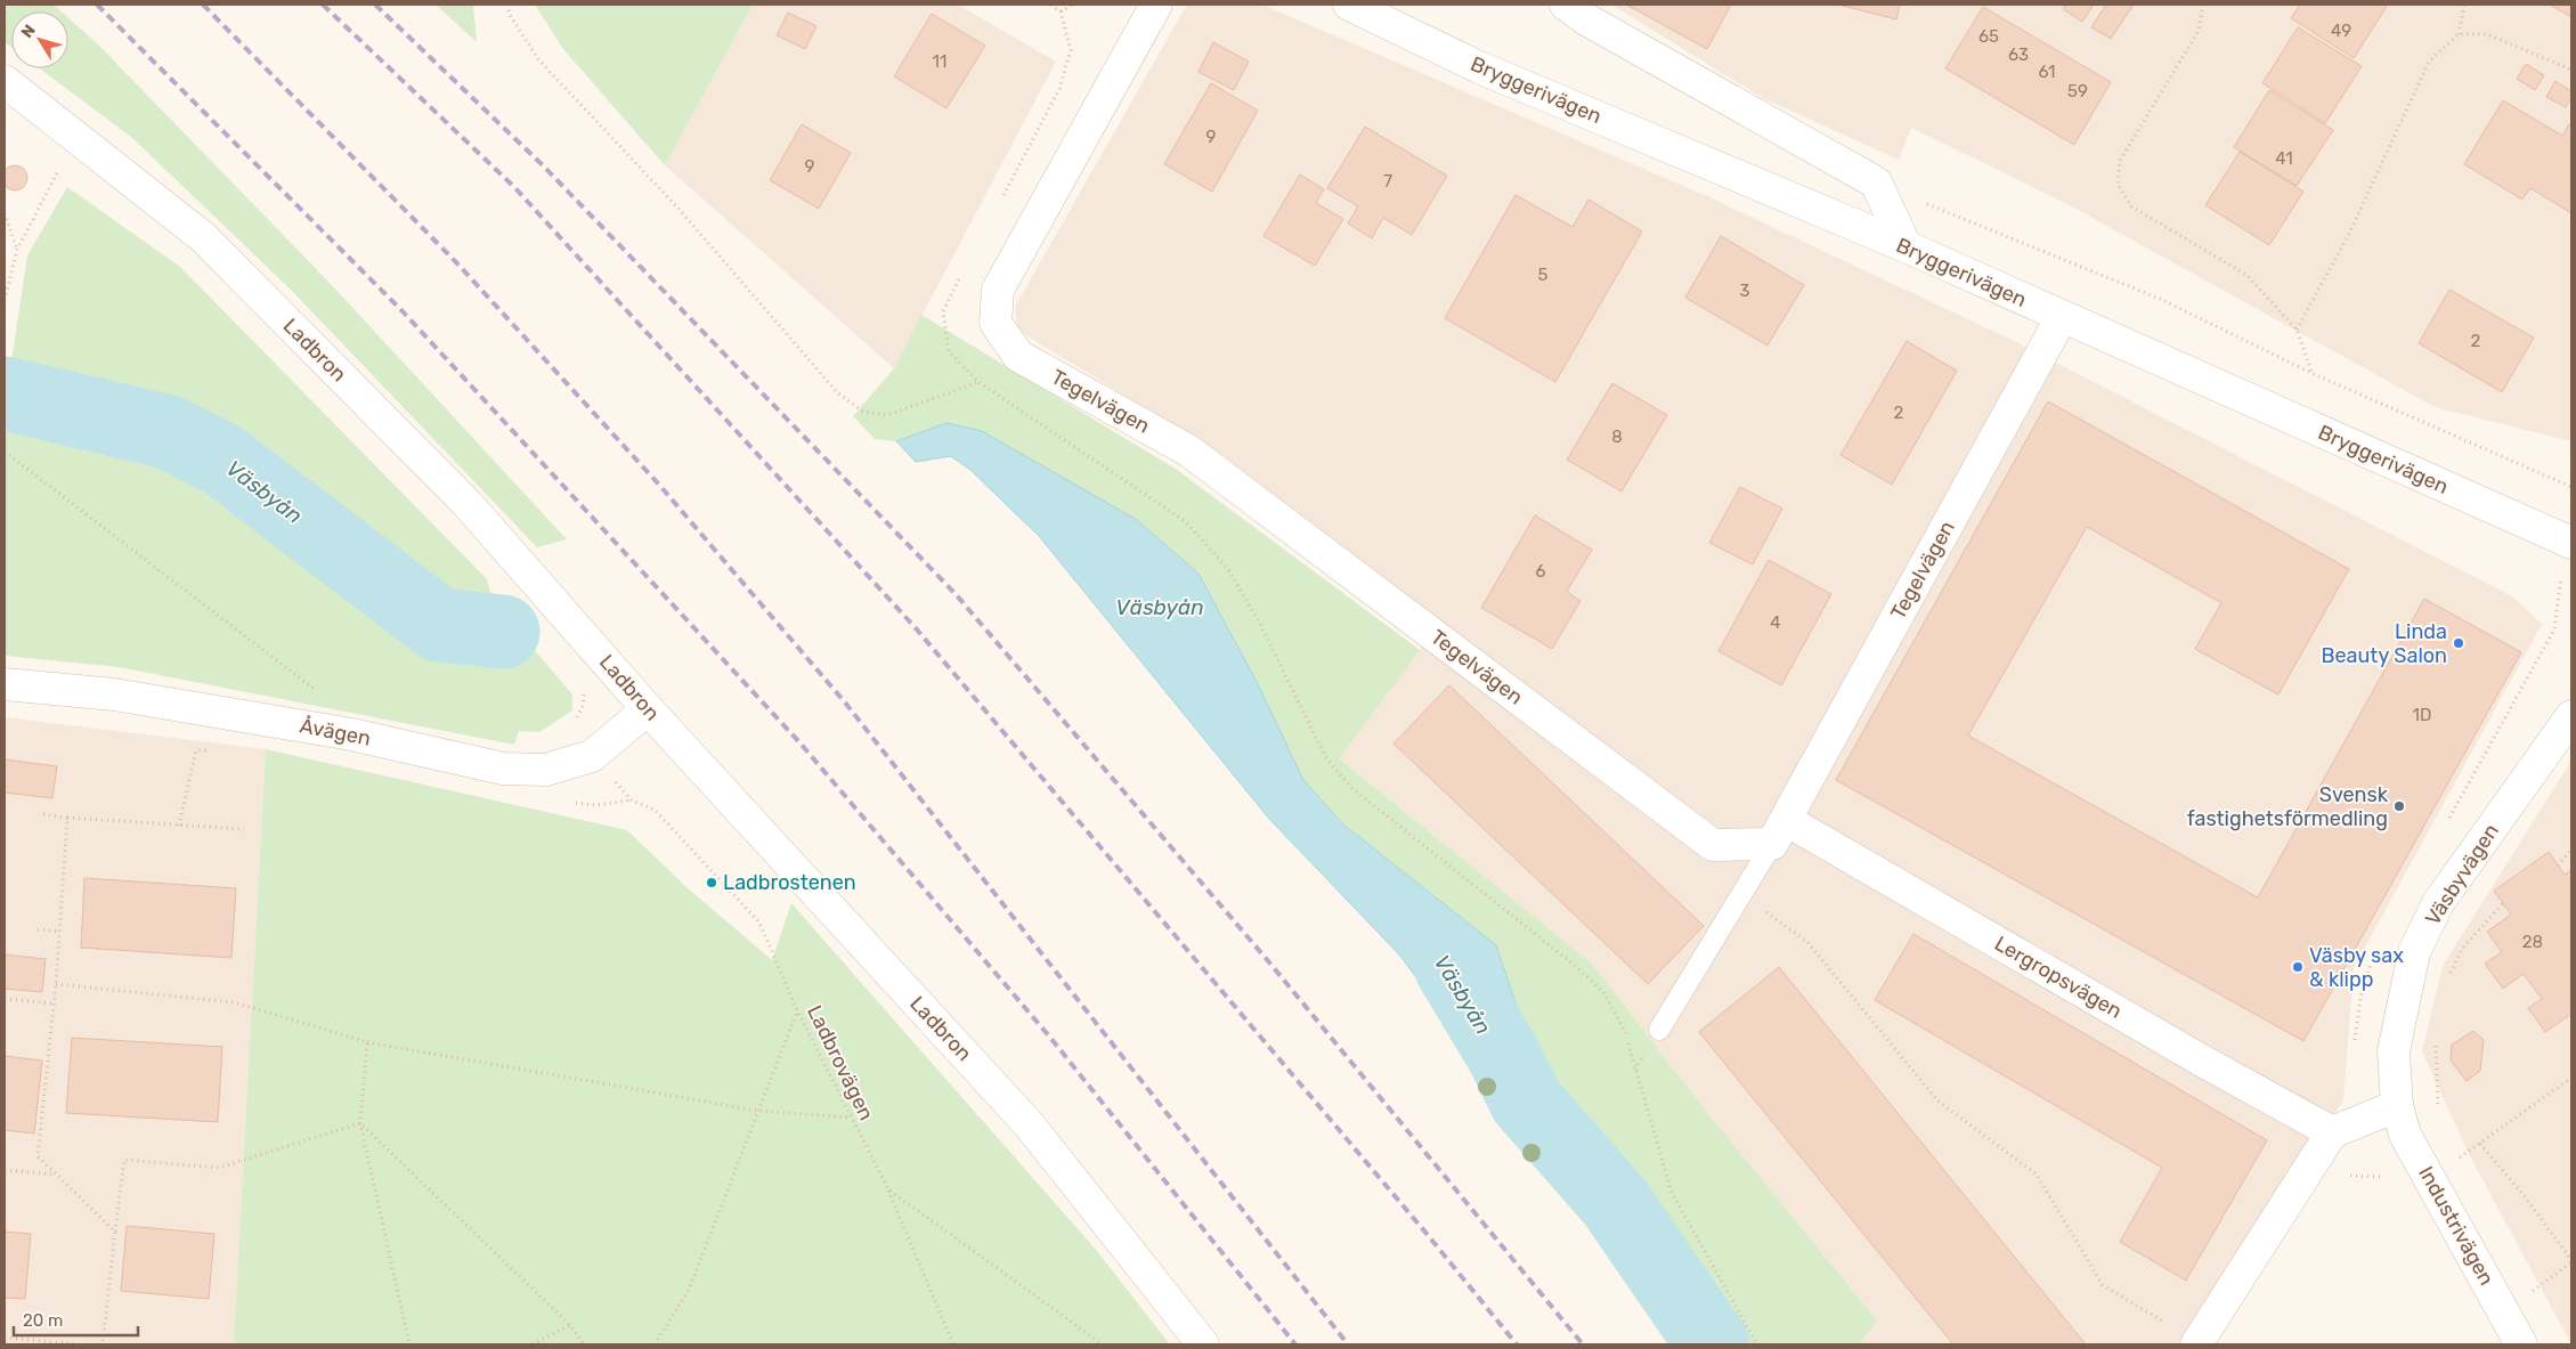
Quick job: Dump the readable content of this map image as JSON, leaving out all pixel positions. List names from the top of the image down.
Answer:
{
  "streets": {
    "street": [
      "Bryggerivägen",
      "Ladbron",
      "Tegelvägen",
      "Åvägen",
      "Väsbyvägen",
      "Lergropsvägen",
      "Industrivägen"
    ],
    "path": ["Ladbrovägen"]
  },
  "crossings": [
    ["Bryggerivägen", "Tegelvägen"],
    ["Ladbron", "Åvägen"],
    ["Tegelvägen", "Lergropsvägen"],
    ["Åvägen", "Ladbrovägen"],
    ["Väsbyvägen", "Industrivägen"]
  ],
  "water": ["Väsbyån"],
  "places": [
    "Linda Beauty Salon",
    "Svensk fastighetsförmedling",
    "Ladbrostenen",
    "Väsby sax & klipp"
  ],
  "house_numbers": [
    "49",
    "65",
    "63",
    "11",
    "61",
    "59",
    "9",
    "41",
    "9",
    "7",
    "5",
    "3",
    "2",
    "2",
    "8",
    "6",
    "4",
    "1D",
    "28"
  ],
  "scale_bar": "20 m",
  "north": "top left"
}
